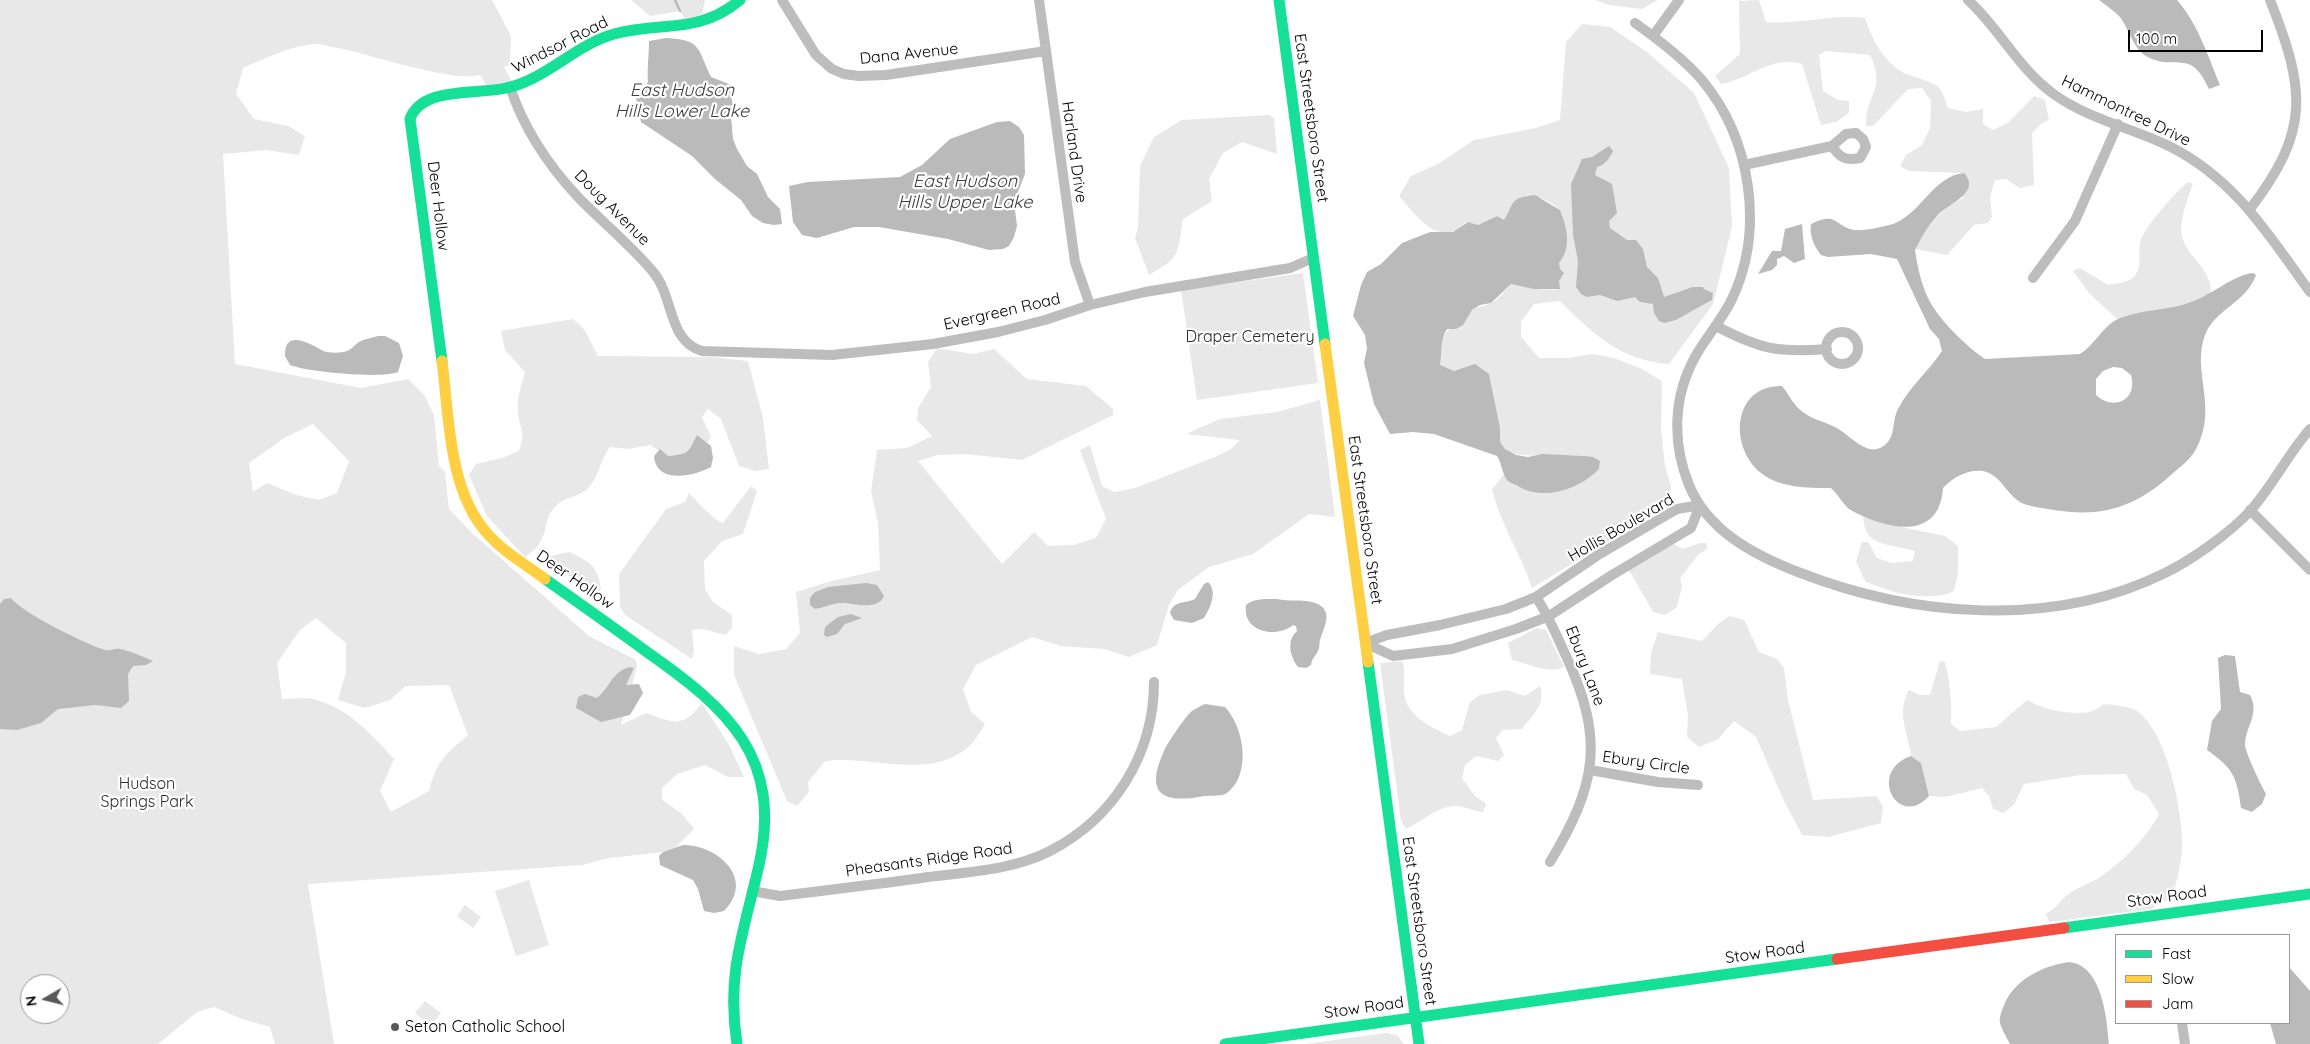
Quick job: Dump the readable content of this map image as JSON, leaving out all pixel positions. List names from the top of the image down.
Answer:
{
  "streets": {
    "street": [
      "Windsor Road",
      "Dana Avenue",
      "Hammontree Drive",
      "East Streetsboro Street",
      "Harland Drive",
      "Deer Hollow",
      "Doug Avenue",
      "Evergreen Road",
      "Hollis Boulevard",
      "Ebury Lane",
      "Ebury Circle",
      "Pheasants Ridge Road",
      "Stow Road"
    ]
  },
  "crossings": [
    ["Windsor Road", "Deer Hollow"],
    ["Windsor Road", "Doug Avenue"],
    ["Dana Avenue", "Harland Drive"],
    ["East Streetsboro Street", "Evergreen Road"],
    ["East Streetsboro Street", "Hollis Boulevard"],
    ["East Streetsboro Street", "Stow Road"],
    ["Harland Drive", "Evergreen Road"],
    ["Deer Hollow", "Pheasants Ridge Road"],
    ["Doug Avenue", "Evergreen Road"],
    ["Hollis Boulevard", "Ebury Lane"],
    ["Ebury Lane", "Ebury Circle"]
  ],
  "water": ["East Hudson Hills Lower Lake", "East Hudson Hills Upper Lake"],
  "parks": ["Draper Cemetery", "Hudson Springs Park"],
  "places": ["Seton Catholic School"],
  "legend": ["Fast", "Slow", "Jam"],
  "scale_bar": "100 m",
  "north": "left"
}
